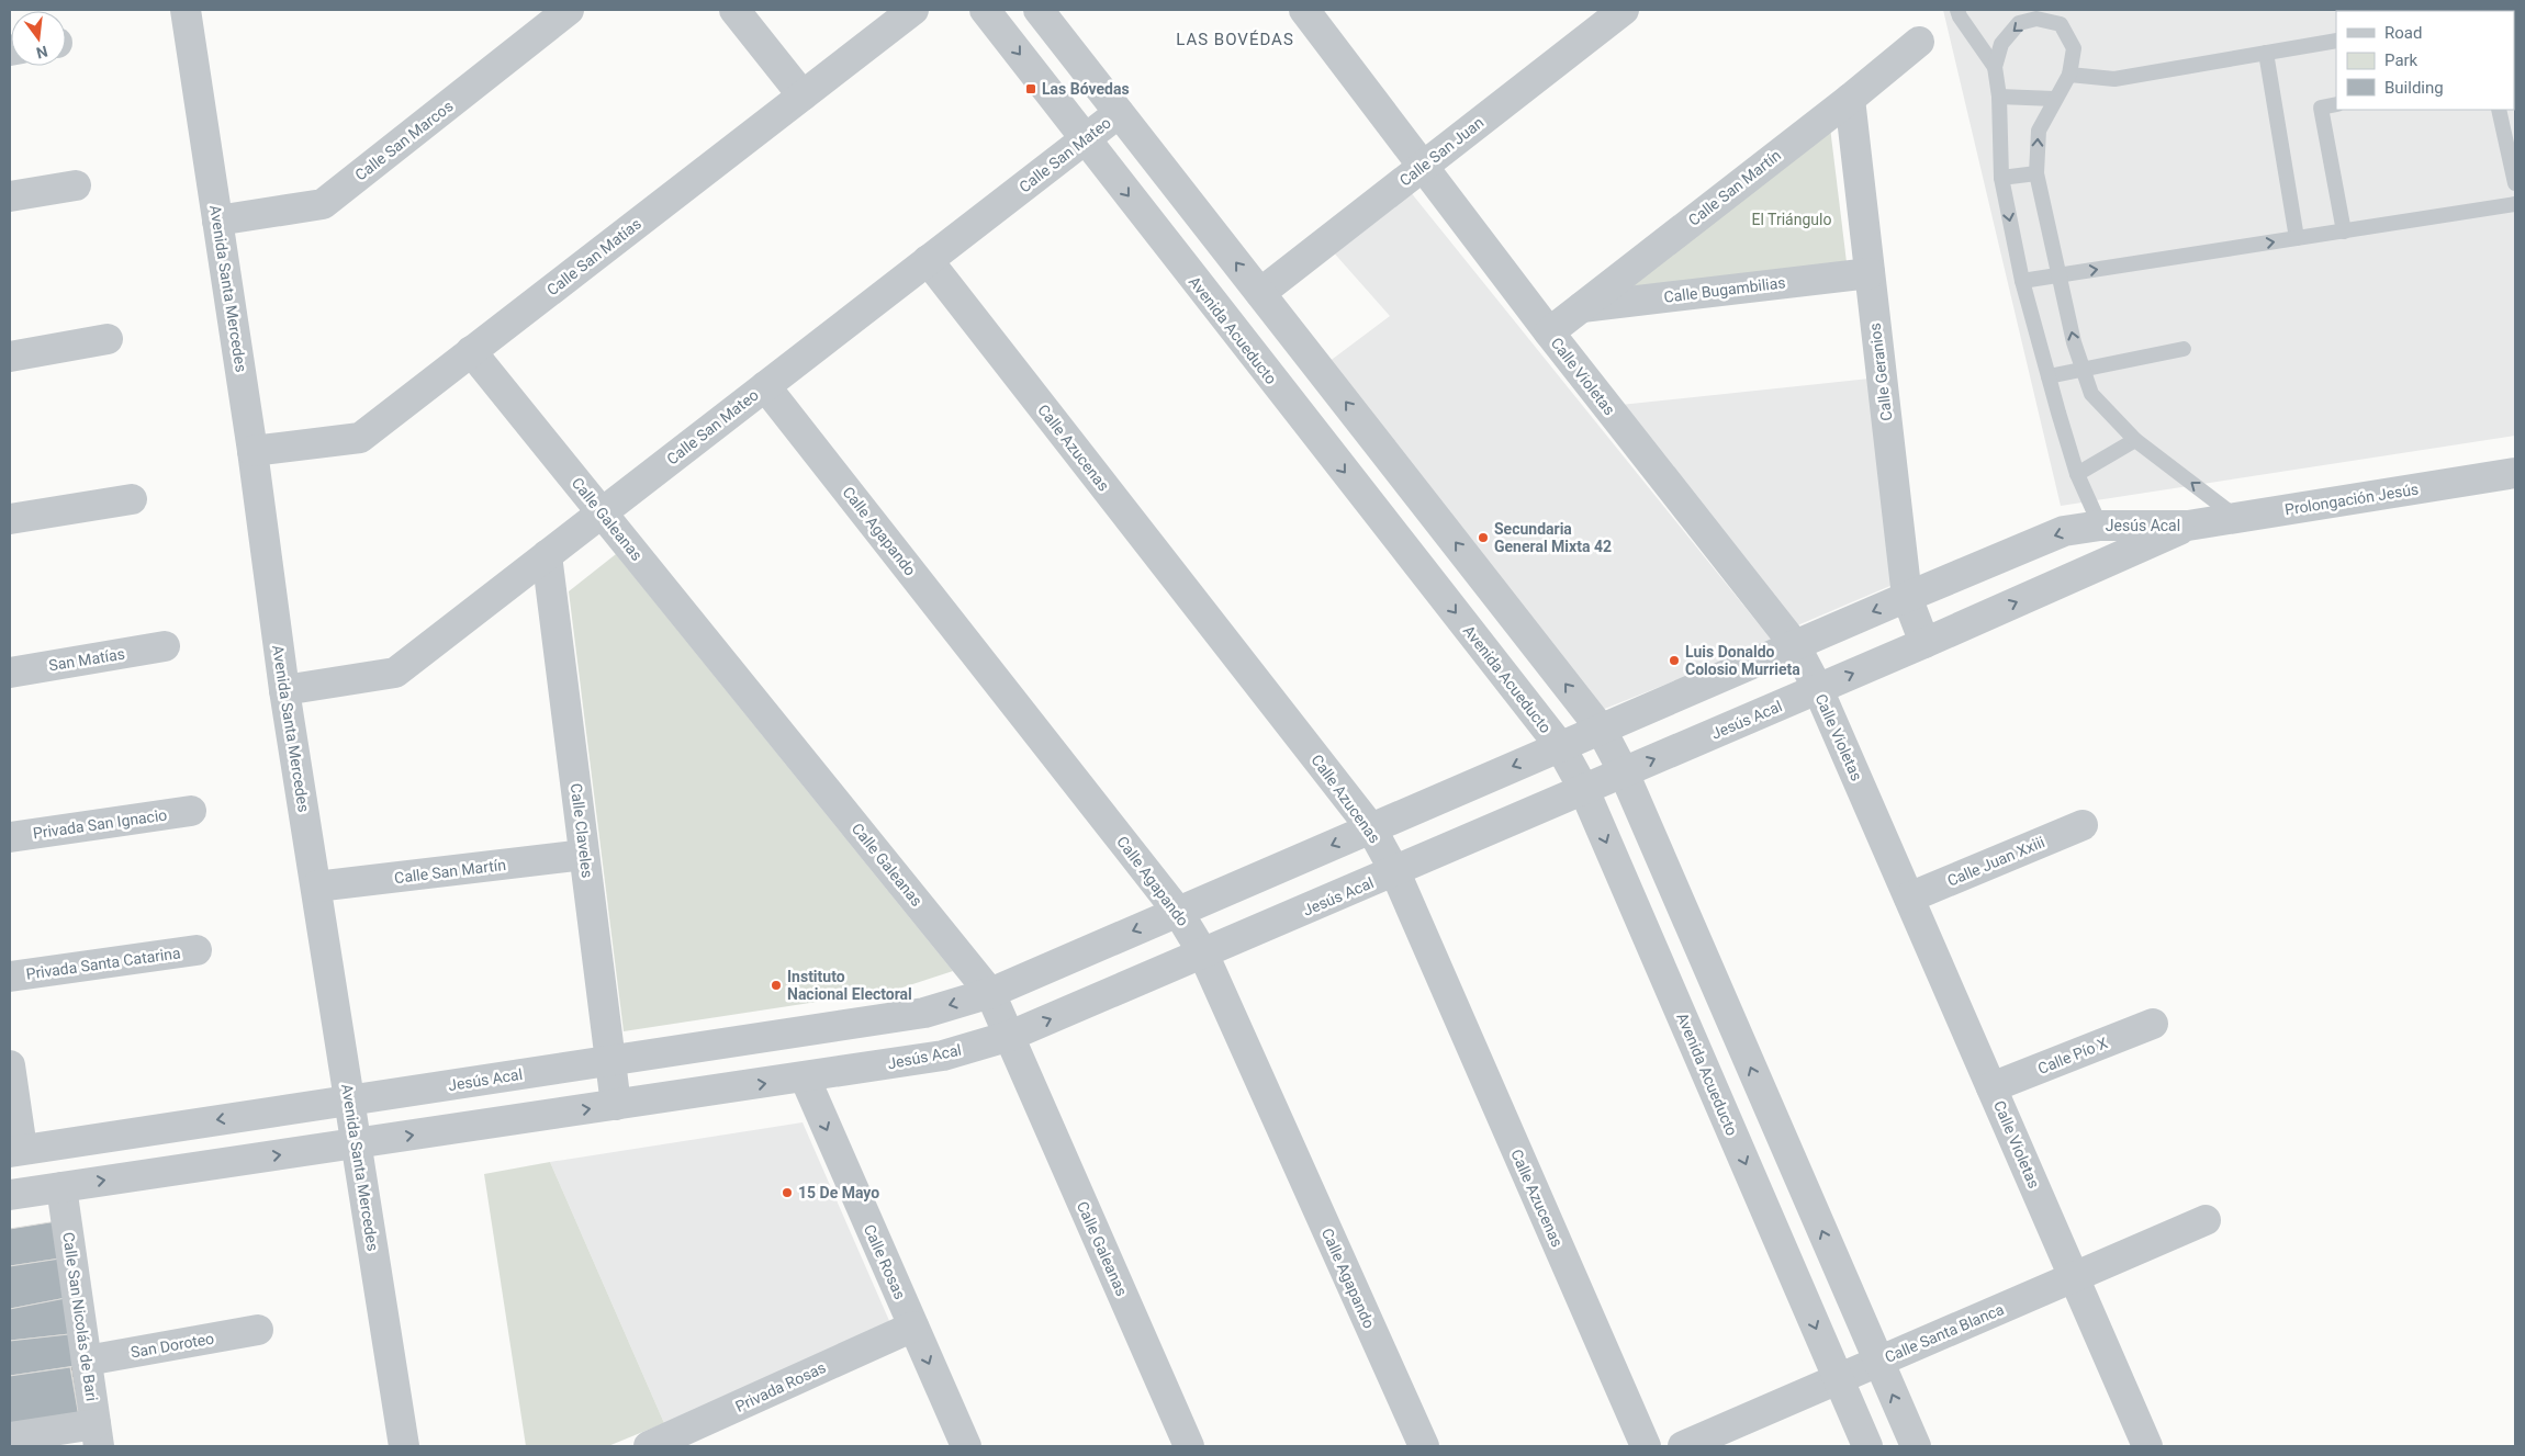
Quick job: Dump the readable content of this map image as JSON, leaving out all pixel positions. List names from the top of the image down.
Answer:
{
  "streets": {
    "street": [
      "Calle San Marcos",
      "Calle San Juan",
      "Calle San Mateo",
      "Calle San Martín",
      "Calle San Matías",
      "Avenida Santa Mercedes",
      "Calle Bugambilias",
      "Avenida Acueducto",
      "Calle Geranios",
      "Calle Violetas",
      "Calle Azucenas",
      "Prolongación Jesús",
      "Calle Galeanas",
      "Jesús Acal",
      "Calle Agapando",
      "San Matías",
      "Privada San Ignacio",
      "Calle Claveles",
      "Calle Juan Xxiii",
      "Privada Santa Catarina",
      "Calle Pío X",
      "Calle Rosas",
      "Calle San Nicolás de Bari",
      "Calle Santa Blanca",
      "San Doroteo",
      "Privada Rosas"
    ]
  },
  "crossings": [
    ["Calle San Marcos", "Avenida Santa Mercedes"],
    ["Calle San Juan", "Calle Violetas"],
    ["Calle San Mateo", "Avenida Santa Mercedes"],
    ["Calle San Mateo", "Avenida Acueducto"],
    ["Calle San Mateo", "Calle Azucenas"],
    ["Calle San Mateo", "Calle Galeanas"],
    ["Calle San Mateo", "Calle Agapando"],
    ["Calle San Mateo", "Calle Claveles"],
    ["Calle San Martín", "Avenida Santa Mercedes"],
    ["Calle San Martín", "Calle Bugambilias"],
    ["Calle San Martín", "Calle Geranios"],
    ["Calle San Martín", "Calle Violetas"],
    ["Calle San Martín", "Calle Claveles"],
    ["Calle San Matías", "Avenida Santa Mercedes"],
    ["Calle San Matías", "Calle Galeanas"],
    ["Avenida Santa Mercedes", "Jesús Acal"],
    ["Calle Bugambilias", "Calle Geranios"],
    ["Avenida Acueducto", "Jesús Acal"],
    ["Avenida Acueducto", "Calle Santa Blanca"],
    ["Calle Geranios", "Jesús Acal"],
    ["Calle Violetas", "Jesús Acal"],
    ["Calle Violetas", "Calle Juan Xxiii"],
    ["Calle Violetas", "Calle Pío X"],
    ["Calle Violetas", "Calle Santa Blanca"],
    ["Calle Azucenas", "Jesús Acal"],
    ["Prolongación Jesús", "Jesús Acal"],
    ["Calle Galeanas", "Jesús Acal"],
    ["Jesús Acal", "Calle Agapando"],
    ["Jesús Acal", "Calle Claveles"],
    ["Jesús Acal", "Calle Rosas"],
    ["Jesús Acal", "Calle San Nicolás de Bari"],
    ["Calle Rosas", "Privada Rosas"],
    ["Calle San Nicolás de Bari", "San Doroteo"]
  ],
  "one_way": ["Calle Rosas"],
  "districts": ["LAS BOVÉDAS"],
  "parks": ["El Triángulo"],
  "places": {
    "transit": ["Las Bóvedas"],
    "other": [
      "Secundaria General Mixta 42",
      "Luis Donaldo Colosio Murrieta",
      "Instituto Nacional Electoral",
      "15 De Mayo"
    ]
  },
  "legend": ["Road", "Park", "Building"],
  "north": "bottom"
}
